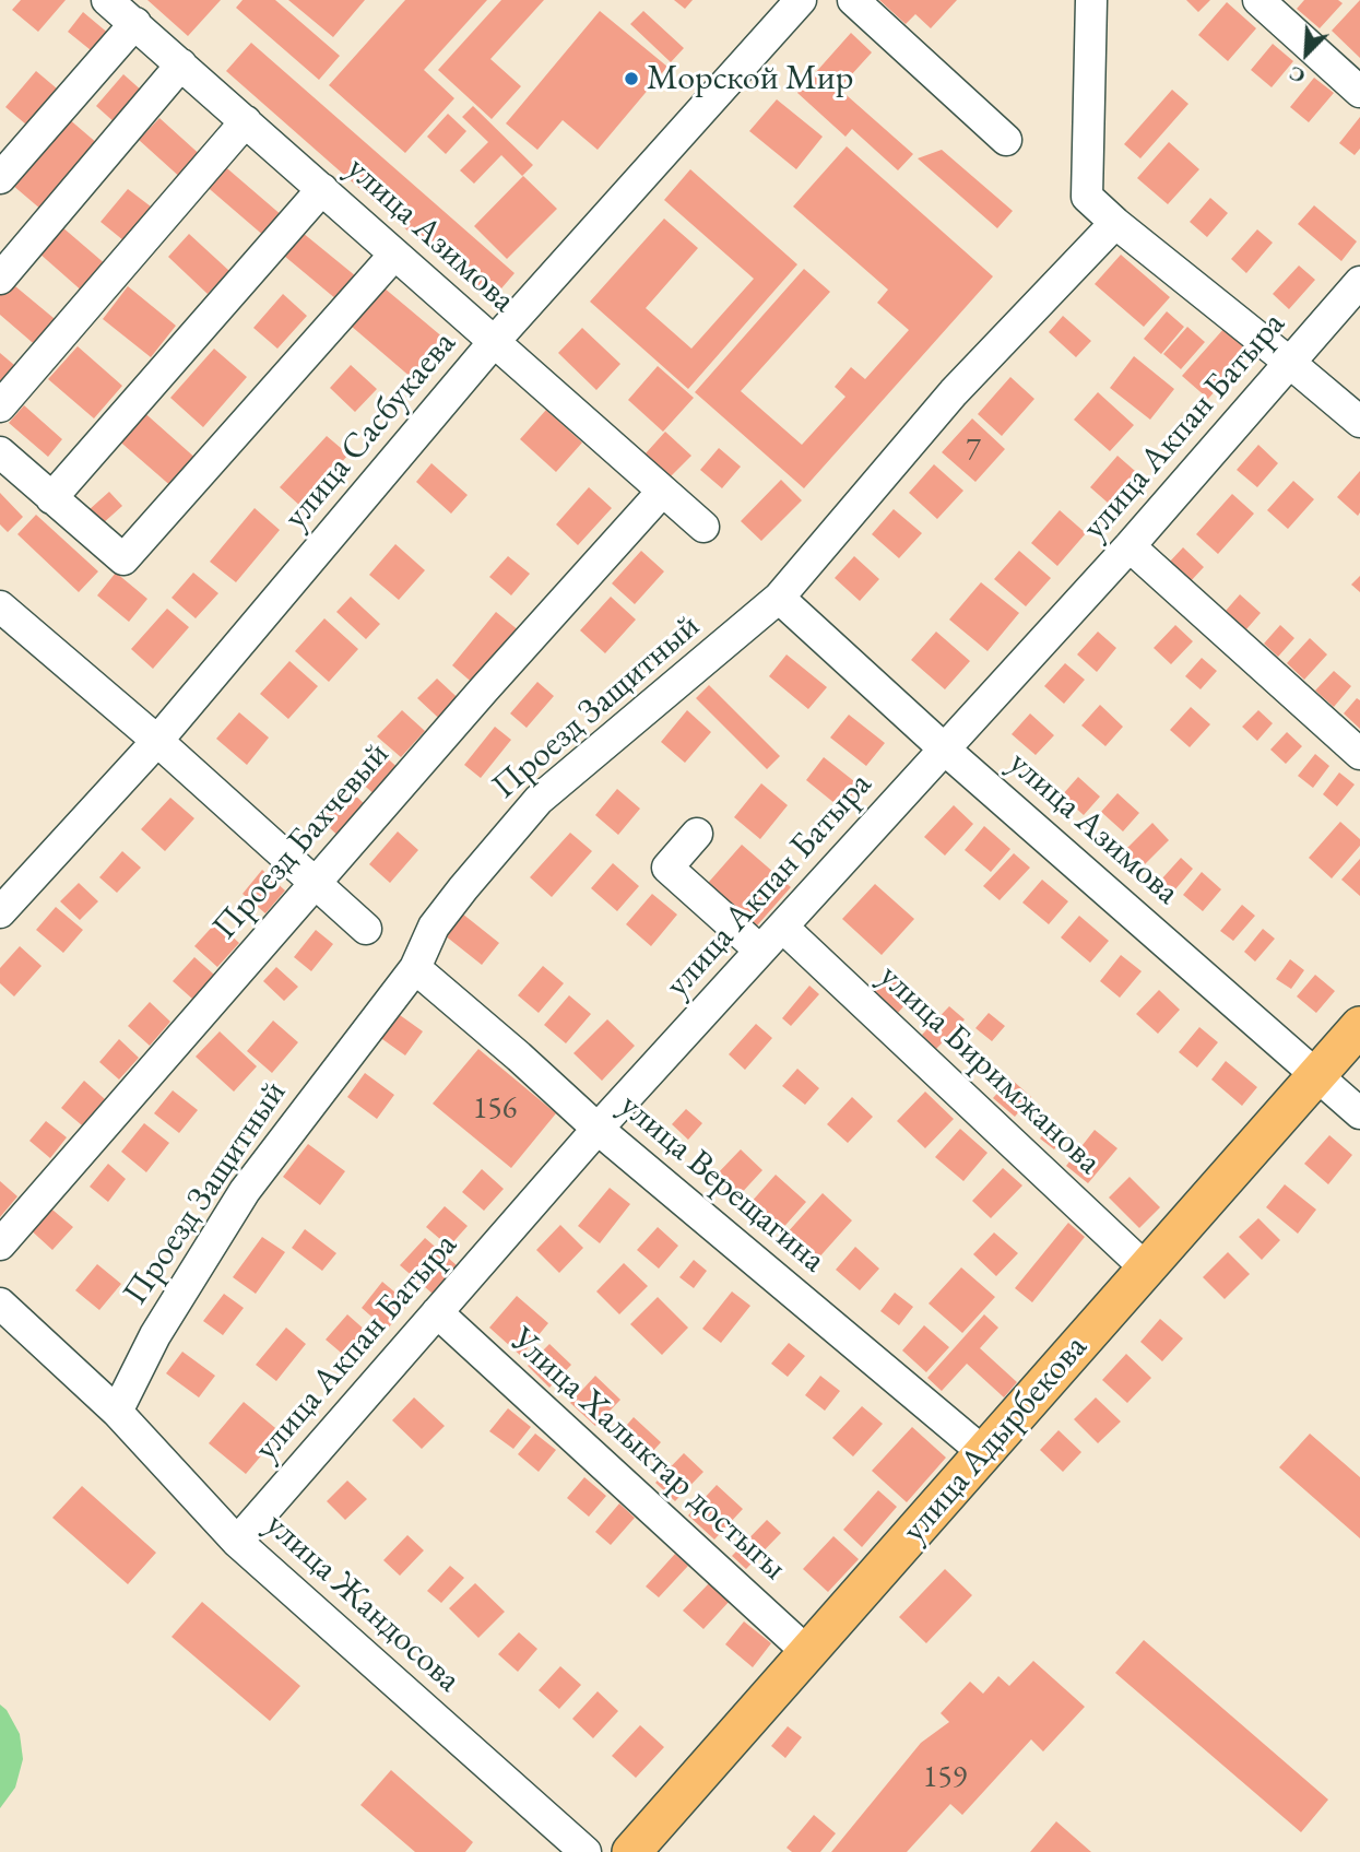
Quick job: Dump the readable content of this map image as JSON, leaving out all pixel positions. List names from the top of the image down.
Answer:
{
  "streets": {
    "main road": ["улица Адырбекова"],
    "street": [
      "улица Азимова",
      "улица Акпан Батыра",
      "улица Сасбукаева",
      "Проезд Защитный",
      "Проезд Бахчевый",
      "улица Биримжанова",
      "улица Верещагина",
      "Улица Халыктар достыгы",
      "улица Жандосова"
    ]
  },
  "crossings": [
    ["улица Азимова", "улица Акпан Батыра"],
    ["улица Азимова", "улица Сасбукаева"],
    ["улица Азимова", "Проезд Защитный"],
    ["улица Азимова", "Проезд Бахчевый"],
    ["улица Азимова", "улица Адырбекова"],
    ["улица Акпан Батыра", "улица Биримжанова"],
    ["улица Акпан Батыра", "улица Верещагина"],
    ["улица Акпан Батыра", "Улица Халыктар достыгы"],
    ["улица Акпан Батыра", "улица Жандосова"],
    ["Проезд Защитный", "улица Верещагина"],
    ["Проезд Защитный", "улица Жандосова"],
    ["улица Биримжанова", "улица Адырбекова"],
    ["улица Верещагина", "улица Адырбекова"],
    ["улица Адырбекова", "Улица Халыктар достыгы"]
  ],
  "places": ["Морской Мир"],
  "house_numbers": ["7", "156", "159"],
  "north": "bottom left"
}
